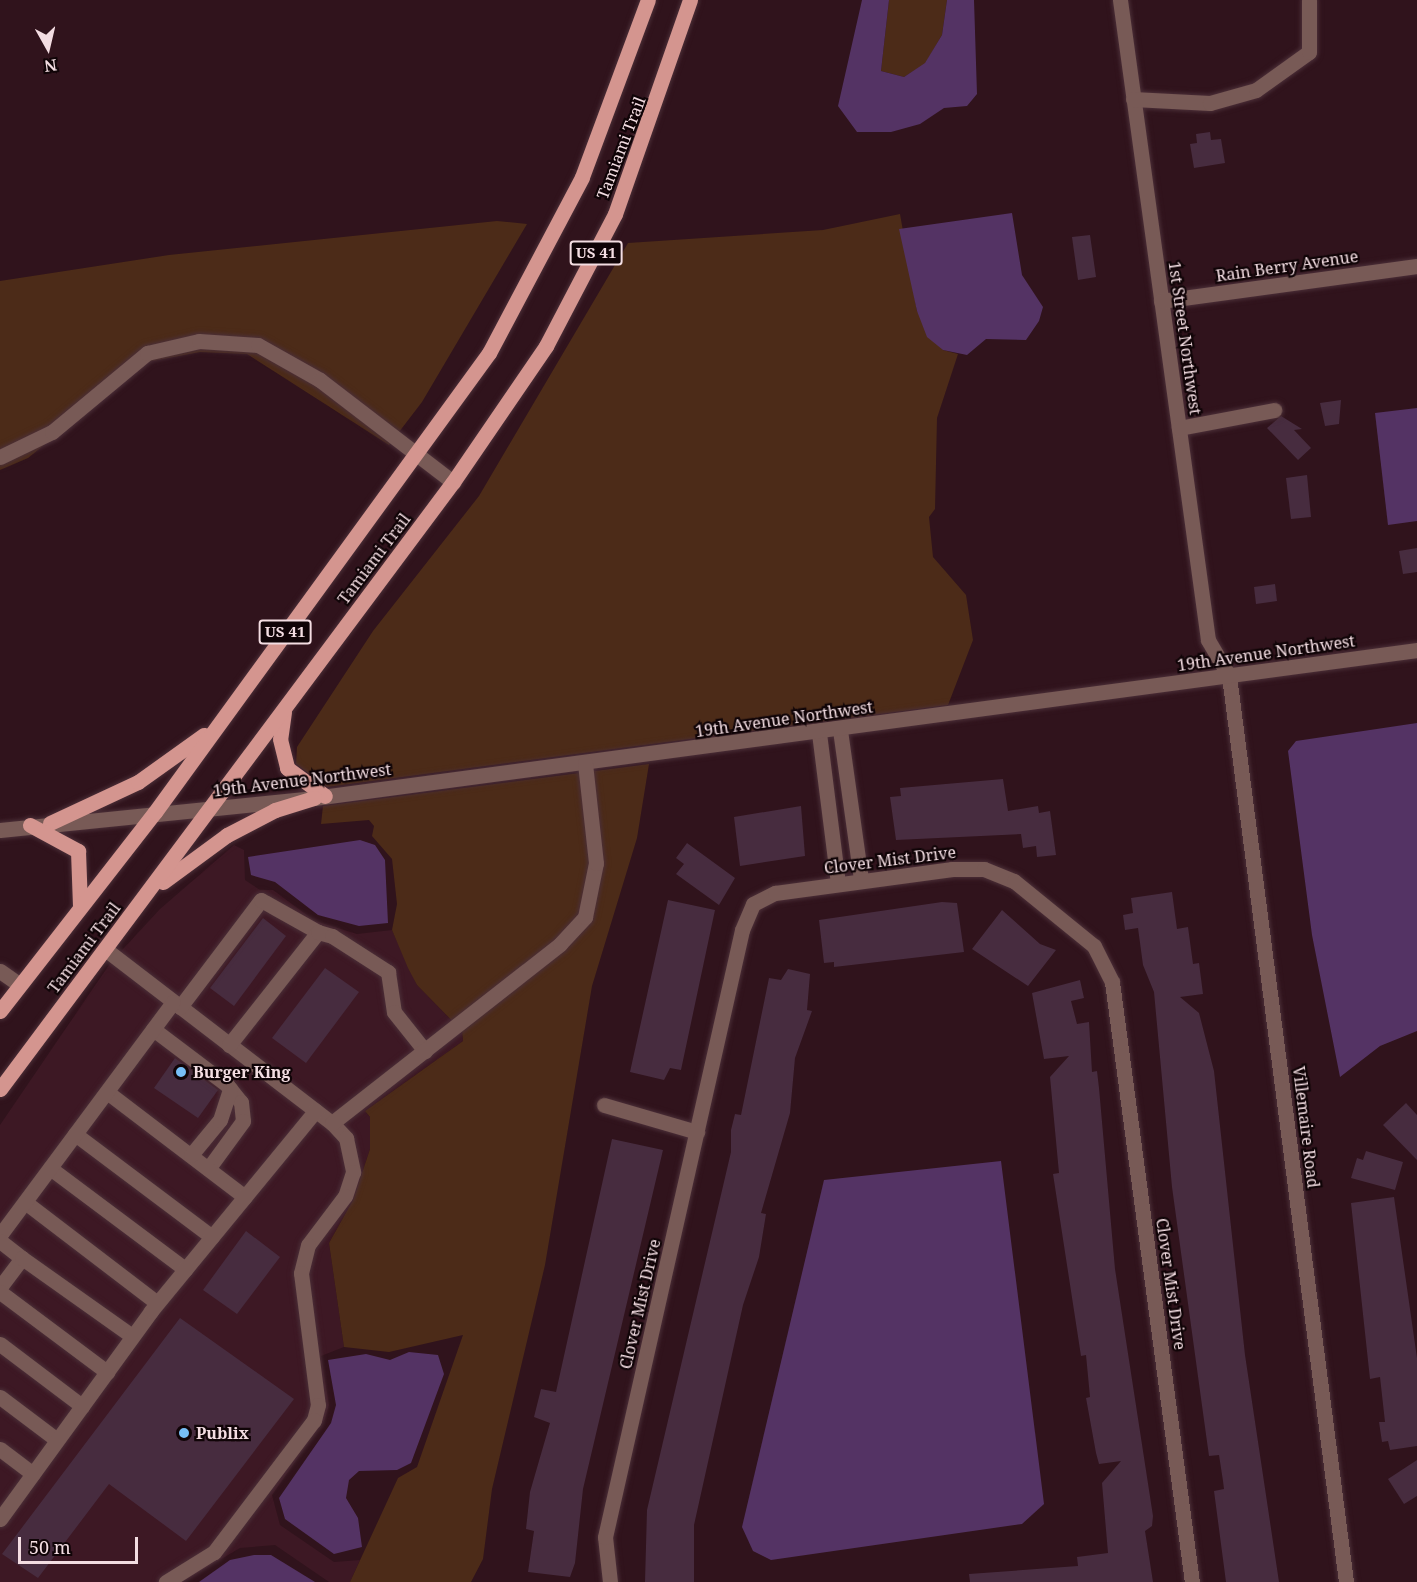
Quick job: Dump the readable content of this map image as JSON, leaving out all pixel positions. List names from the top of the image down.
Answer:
{
  "streets": {
    "main road": ["Tamiami Trail", "US 41"],
    "street": [
      "Rain Berry Avenue",
      "1st Street Northwest",
      "19th Avenue Northwest",
      "Clover Mist Drive",
      "Villemaire Road"
    ]
  },
  "crossings": [
    ["Tamiami Trail", "19th Avenue Northwest"],
    ["Rain Berry Avenue", "1st Street Northwest"],
    ["1st Street Northwest", "19th Avenue Northwest"],
    ["1st Street Northwest", "Villemaire Road"],
    ["19th Avenue Northwest", "Villemaire Road"]
  ],
  "places": ["Burger King", "Publix"],
  "scale_bar": "50 m",
  "north": "bottom"
}
